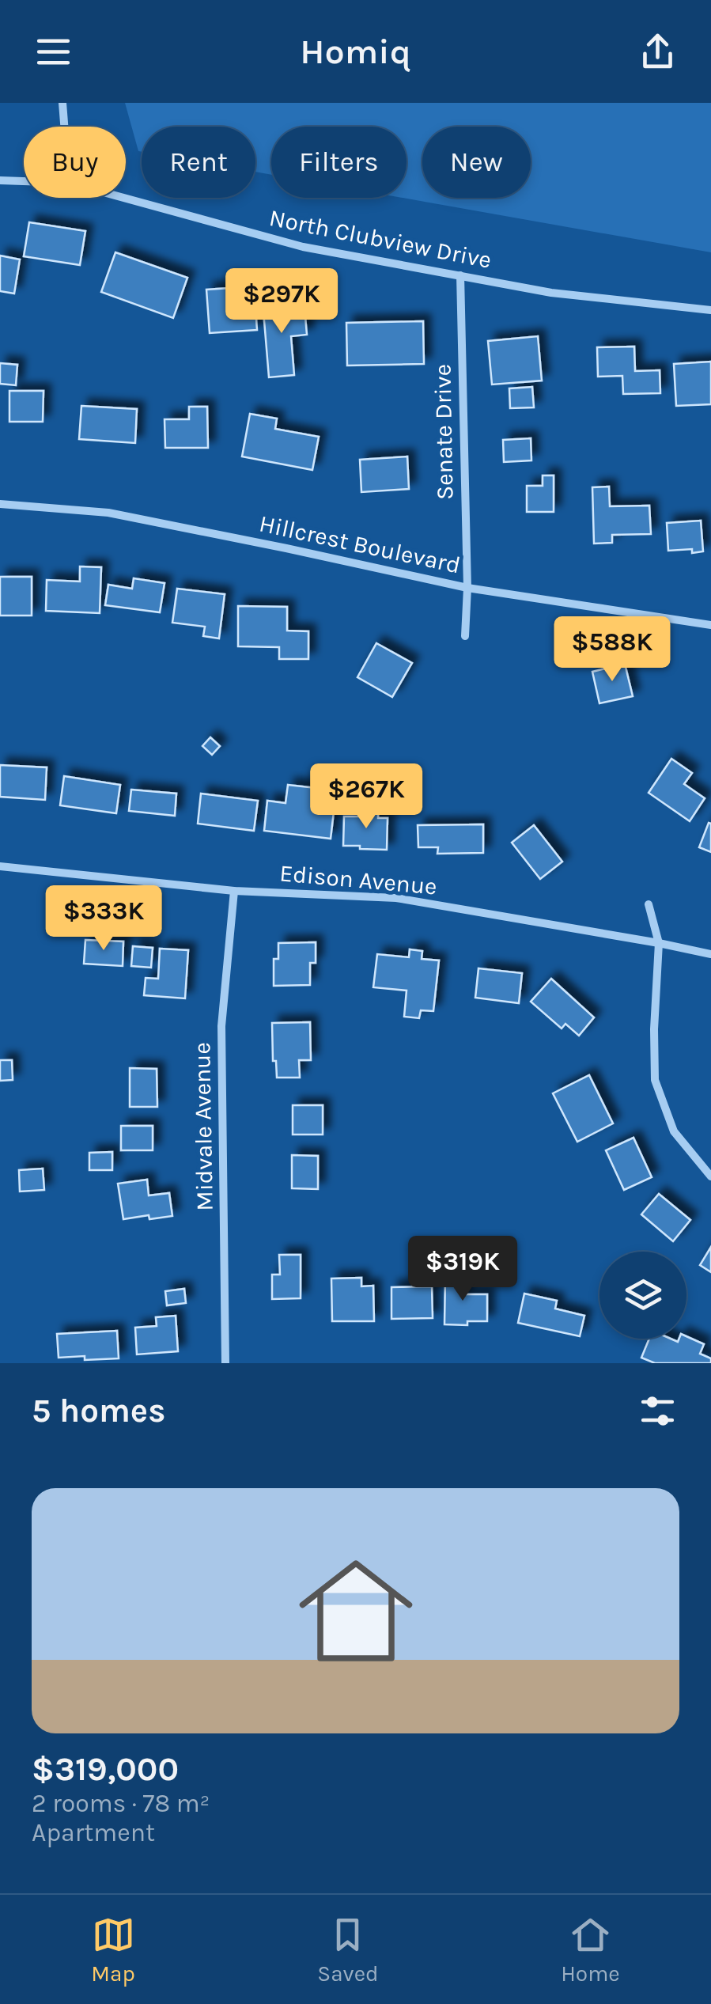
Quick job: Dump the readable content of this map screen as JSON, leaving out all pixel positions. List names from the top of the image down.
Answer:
{
  "streets": {
    "street": [
      "North Clubview Drive",
      "Senate Drive",
      "Hillcrest Boulevard",
      "Edison Avenue",
      "Midvale Avenue"
    ]
  },
  "crossings": [
    ["North Clubview Drive", "Senate Drive"],
    ["Senate Drive", "Hillcrest Boulevard"],
    ["Edison Avenue", "Midvale Avenue"]
  ],
  "page": {
    "header": "Homiq",
    "chip": [
      "Buy",
      "Rent",
      "Filters",
      "New"
    ],
    "price": [
      "$297K",
      "$588K",
      "$267K",
      "$333K",
      "$319K"
    ],
    "heading": "5 homes",
    "list": [
      {
        "name": "$319,000",
        "note": "2 rooms · 78 m² · Apartment"
      }
    ],
    "tabs": ["Map", "Saved", "Home"]
  }
}
